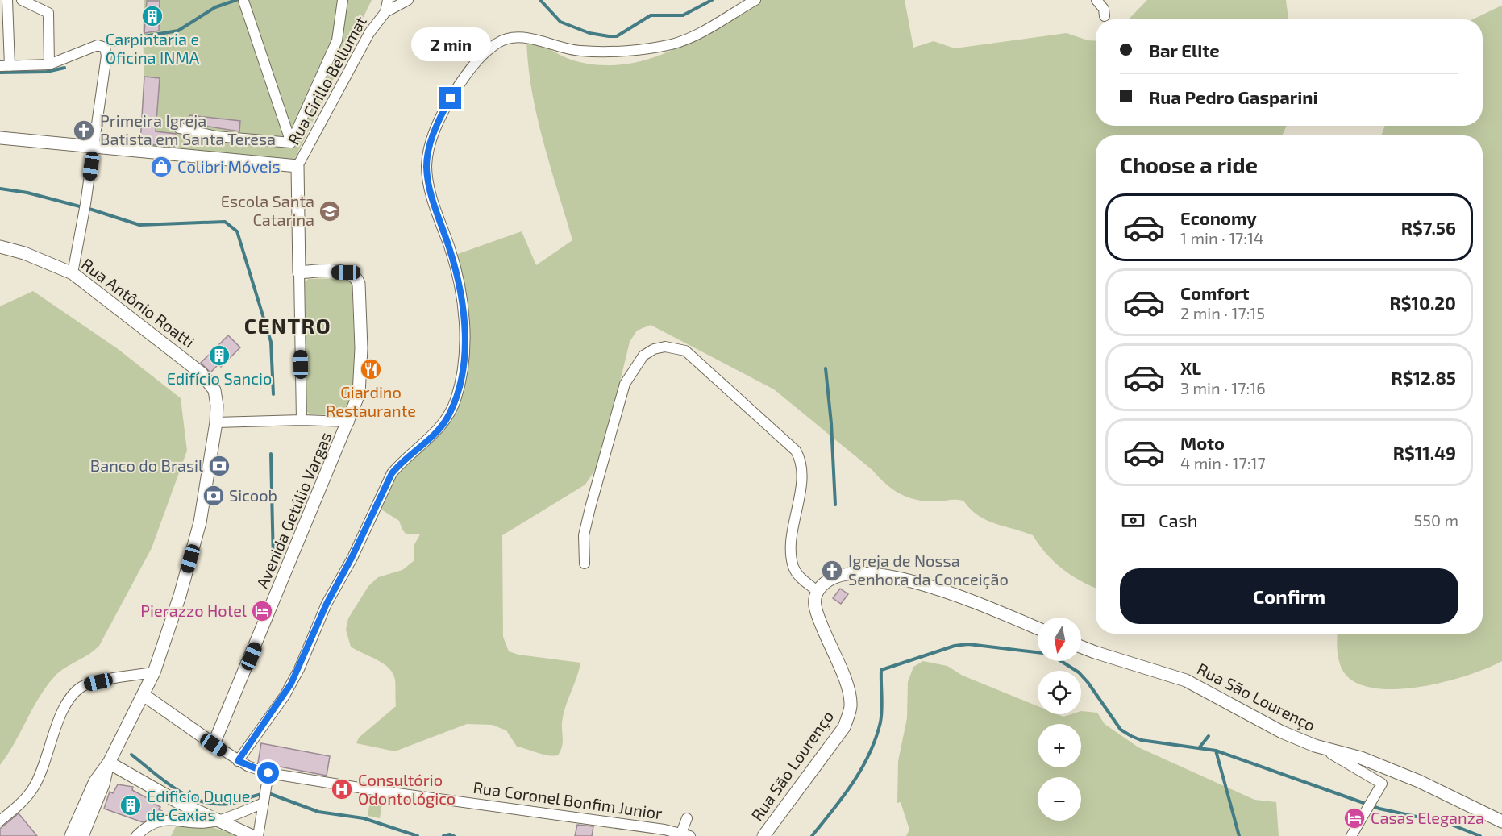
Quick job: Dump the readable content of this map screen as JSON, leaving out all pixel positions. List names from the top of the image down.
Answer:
{
  "streets": {
    "main road": ["Rua Antônio Roatti", "Avenida Getúlio Vargas", "Rua São Lourenço"],
    "street": ["Rua Cirillo Bellumat", "Rua Coronel Bonfim Junior"]
  },
  "crossings": [
    ["Avenida Getúlio Vargas", "Rua Coronel Bonfim Junior"]
  ],
  "districts": ["CENTRO"],
  "places": {
    "building": ["Carpintaria e Oficina INMA", "Edifício Sancio", "Edificío Duque de Caxias"],
    "church": ["Primeira Igreja Batista em Santa Teresa", "Igreja de Nossa Senhora da Conceição"],
    "shop": ["Colibri Móveis"],
    "school or university": ["Escola Santa Catarina"],
    "restaurant": ["Giardino Restaurante"],
    "bank": ["Banco do Brasil", "Sicoob"],
    "hotel": ["Pierazzo Hotel", "Casas Eleganza"],
    "hospital": ["Consultório Odontológico"]
  },
  "north": "bottom",
  "page": {
    "banner": ["Bar Elite", "Rua Pedro Gasparini"],
    "bubble": "2 min",
    "heading": "Choose a ride",
    "list": [
      {
        "name": "Economy",
        "note": "1 min · 17:14",
        "value": "R$7.56"
      },
      {
        "name": "Comfort",
        "note": "2 min · 17:15",
        "value": "R$10.20"
      },
      {
        "name": "XL",
        "note": "3 min · 17:16",
        "value": "R$12.85"
      },
      {
        "name": "Moto",
        "note": "4 min · 17:17",
        "value": "R$11.49"
      }
    ],
    "pay": ["Cash", "550 m"],
    "buttons": "Confirm",
    "map_buttons": ["+", "−"]
  }
}
